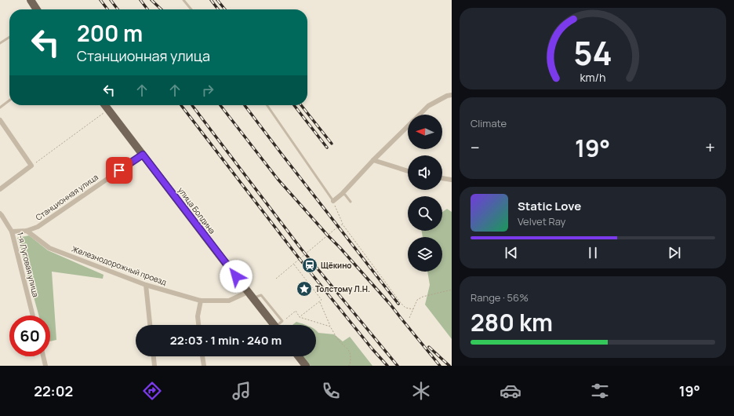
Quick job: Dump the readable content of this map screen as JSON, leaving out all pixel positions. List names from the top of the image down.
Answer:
{
  "streets": {
    "main road": ["улица Болдина"],
    "street": ["Станционная улица", "1-я Луговая улица", "Железнодорожный проезд"]
  },
  "crossings": [
    ["Станционная улица", "улица Болдина"],
    ["Станционная улица", "1-я Луговая улица"],
    ["Станционная улица", "Железнодорожный проезд"],
    ["улица Болдина", "Железнодорожный проезд"]
  ],
  "places": {
    "station": ["Щёкино"],
    "place": ["Толстому Л.Н."]
  },
  "north": "left",
  "page": {
    "turn": ["200 m", "Станционная улица"],
    "tile": [
      "Climate",
      ["Range · 56%", "280 km"]
    ],
    "heat": ["−", "19°", "+"],
    "song": ["Static Love", "Velvet Ray"],
    "limit": "60",
    "trip": "22:03 · 1 min · 240 m",
    "tabs": ["22:02", "19°"],
    "gauge": ["54", "km/h"]
  }
}
